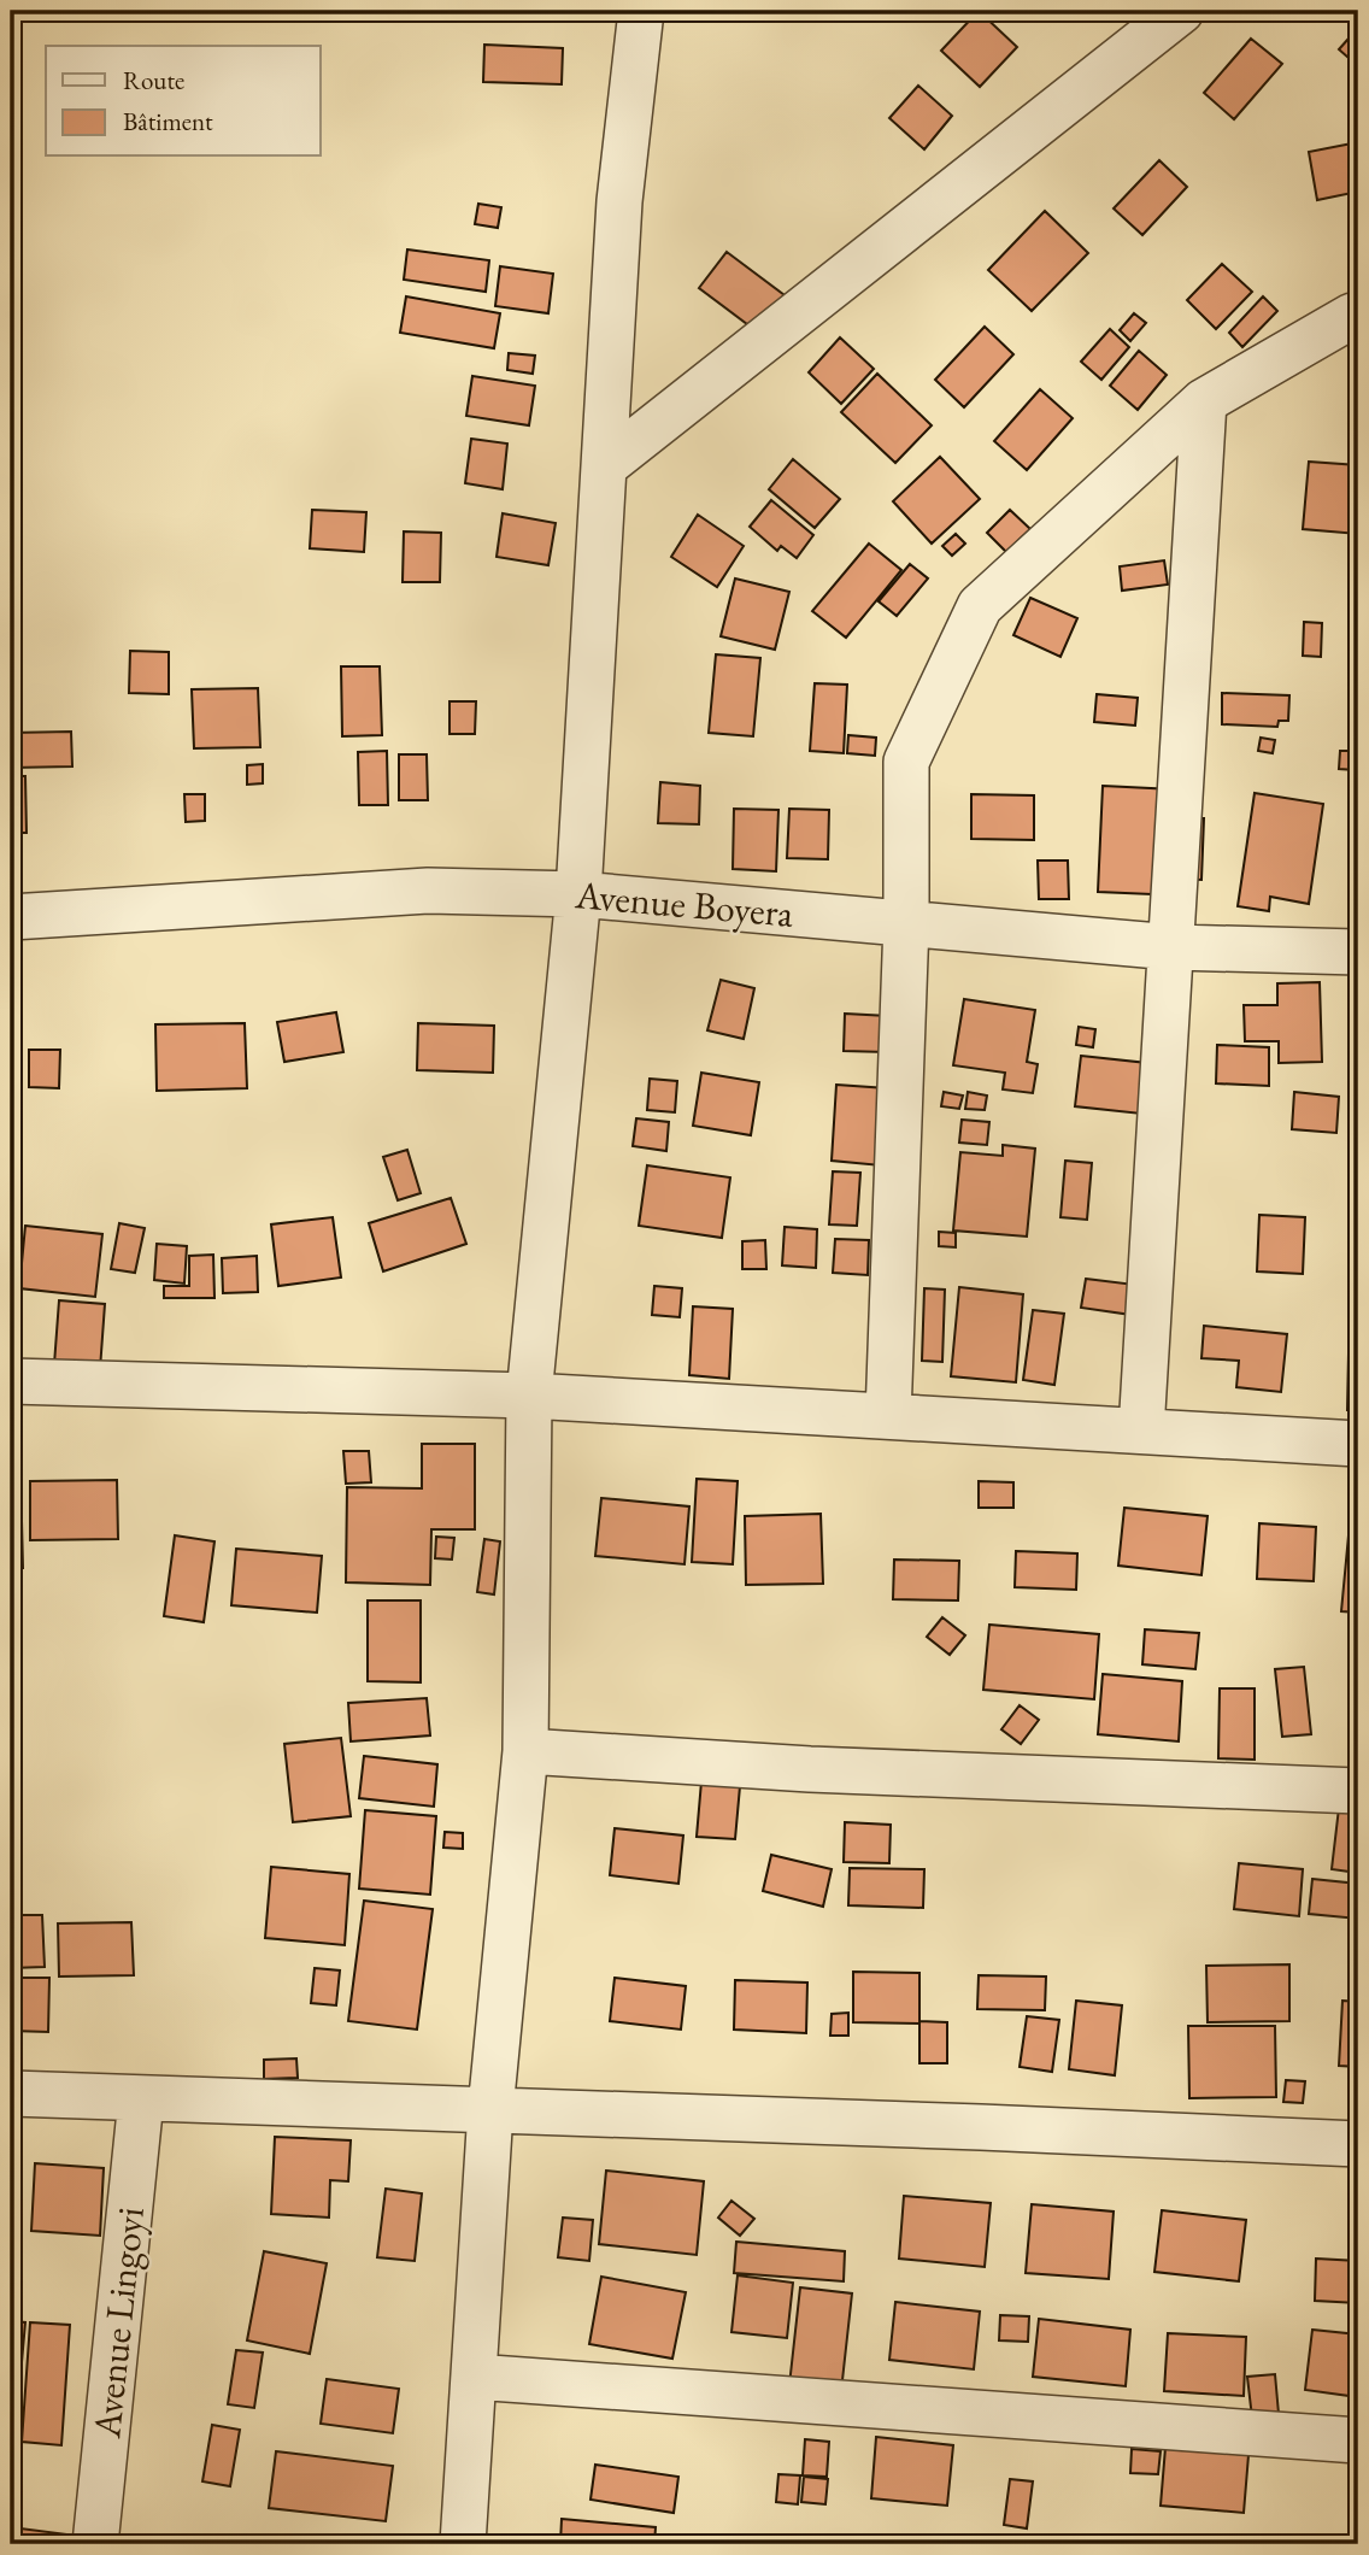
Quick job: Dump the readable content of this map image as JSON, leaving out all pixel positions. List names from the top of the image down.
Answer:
{
  "streets": {
    "street": ["Avenue Boyera", "Avenue Lingoyi"]
  },
  "legend": ["Route", "Bâtiment"]
}
